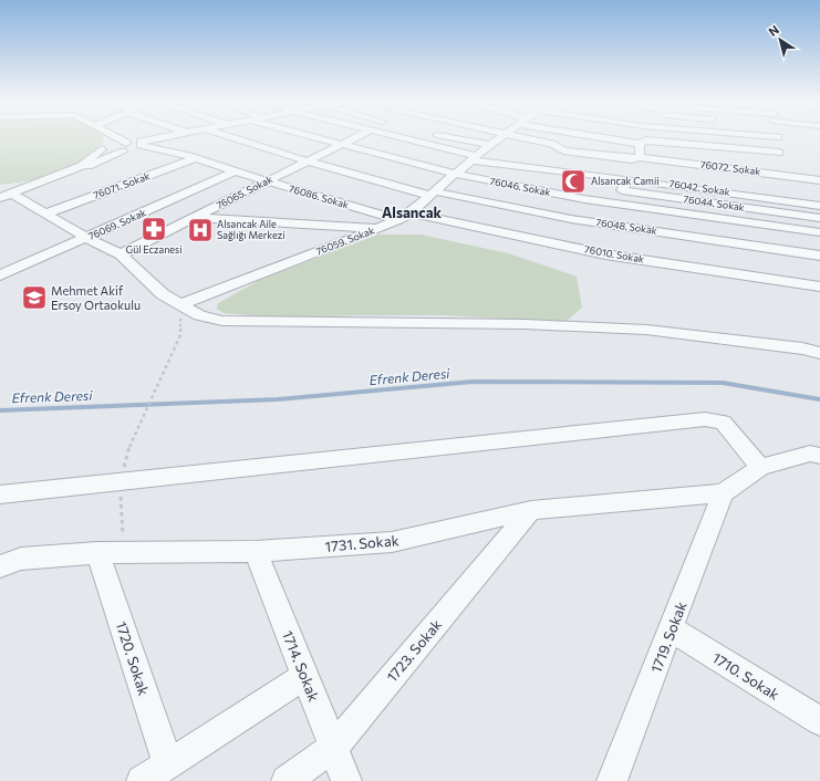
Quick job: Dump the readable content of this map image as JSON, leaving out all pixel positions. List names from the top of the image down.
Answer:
{
  "streets": {
    "street": [
      "76072. Sokak",
      "76071. Sokak",
      "76046. Sokak",
      "76042. Sokak",
      "76065. Sokak",
      "76086. Sokak",
      "76044. Sokak",
      "76069. Sokak",
      "76048. Sokak",
      "76059. Sokak",
      "76010. Sokak",
      "1731. Sokak",
      "1719. Sokak",
      "1723. Sokak",
      "1720. Sokak",
      "1714. Sokak",
      "1710. Sokak"
    ]
  },
  "crossings": [
    ["76071. Sokak", "76086. Sokak"],
    ["76046. Sokak", "76065. Sokak"],
    ["76046. Sokak", "76059. Sokak"],
    ["76042. Sokak", "76044. Sokak"],
    ["76042. Sokak", "76059. Sokak"],
    ["76065. Sokak", "76086. Sokak"],
    ["76065. Sokak", "76048. Sokak"],
    ["76086. Sokak", "76069. Sokak"],
    ["76086. Sokak", "76059. Sokak"],
    ["76048. Sokak", "76059. Sokak"],
    ["76059. Sokak", "76010. Sokak"],
    ["1731. Sokak", "1719. Sokak"],
    ["1731. Sokak", "1723. Sokak"],
    ["1731. Sokak", "1720. Sokak"],
    ["1731. Sokak", "1714. Sokak"],
    ["1719. Sokak", "1710. Sokak"],
    ["1723. Sokak", "1714. Sokak"]
  ],
  "districts": ["Alsancak"],
  "water": ["Efrenk Deresi"],
  "places": {
    "mosque": ["Alsancak Camii"],
    "pharmacy": ["Gül Eczanesi"],
    "hospital": ["Alsancak Aile Sağlığı Merkezi"],
    "school or university": ["Mehmet Akif Ersoy Ortaokulu"]
  },
  "north": "top left"
}
